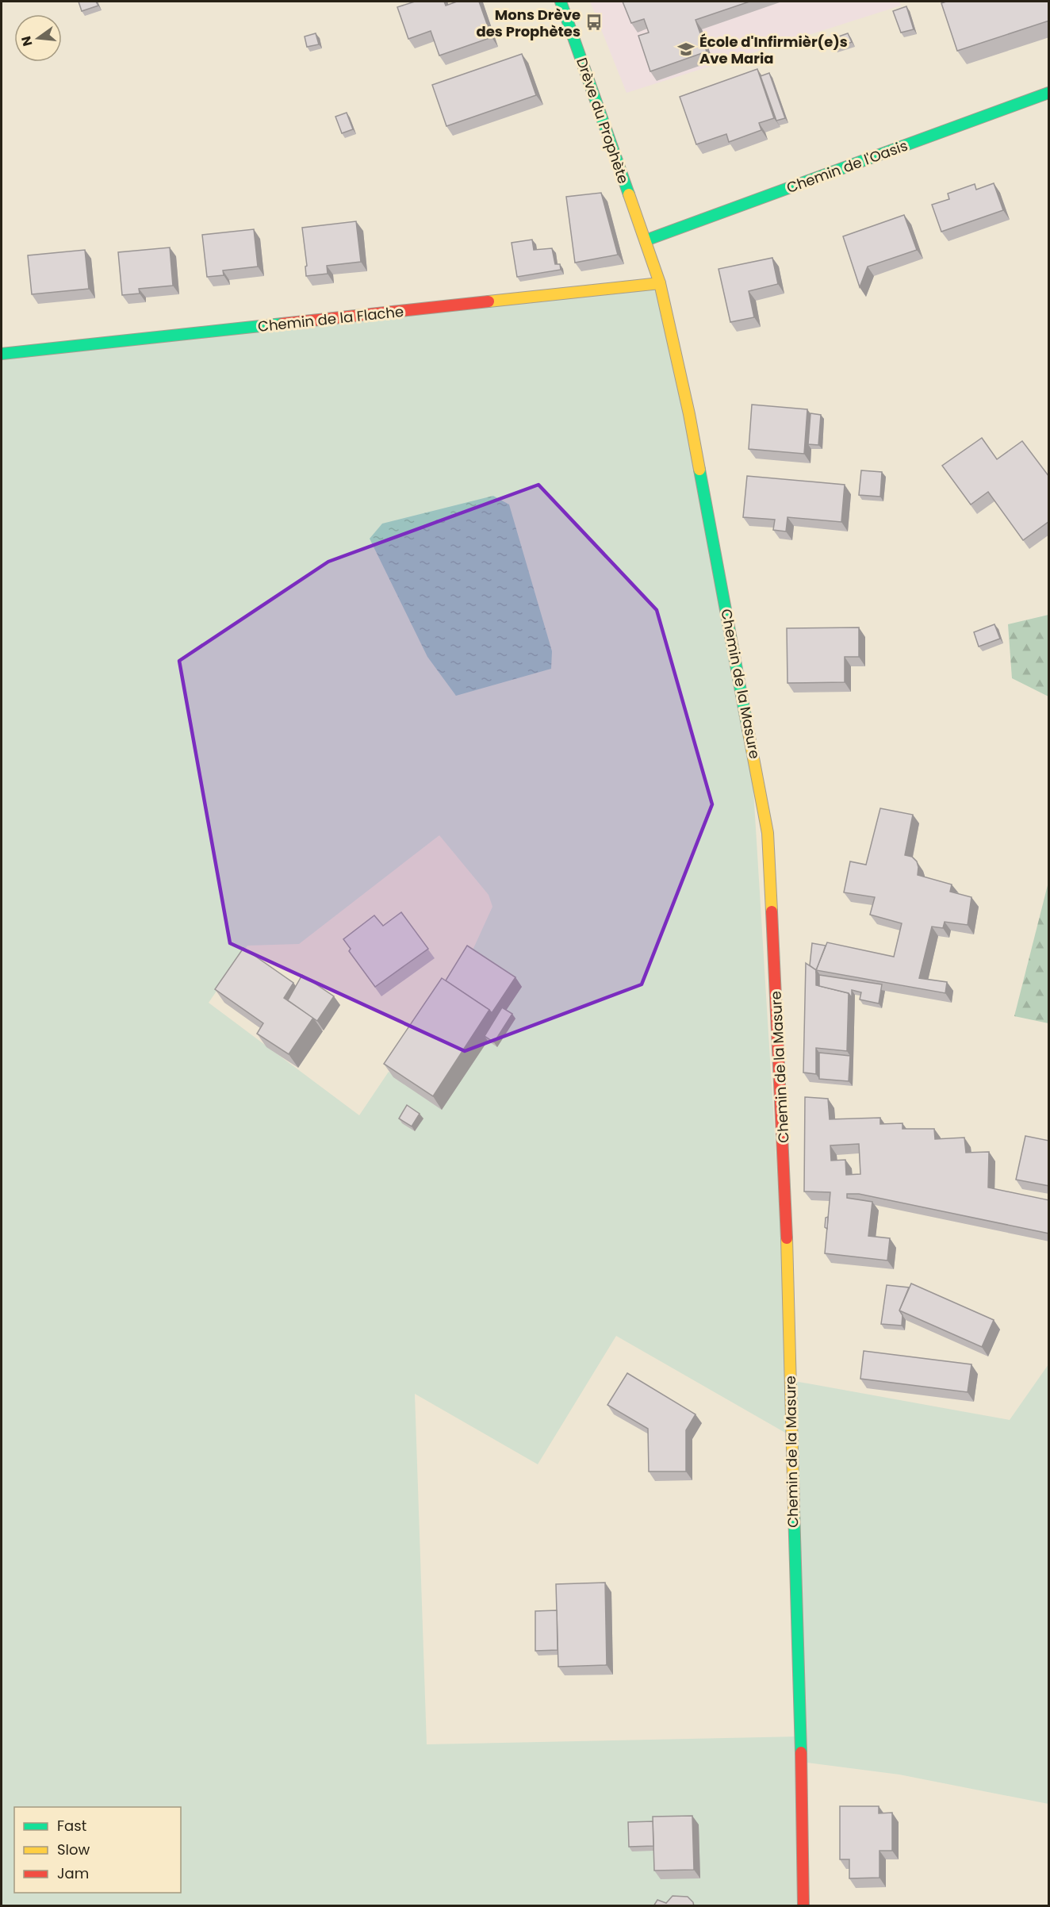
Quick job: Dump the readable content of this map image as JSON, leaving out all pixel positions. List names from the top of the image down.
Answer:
{
  "streets": {
    "street": [
      "Drève du Prophète",
      "Chemin de l'Oasis",
      "Chemin de la Flache",
      "Chemin de la Masure"
    ]
  },
  "crossings": [
    ["Drève du Prophète", "Chemin de l'Oasis"],
    ["Drève du Prophète", "Chemin de la Masure"],
    ["Chemin de l'Oasis", "Chemin de la Masure"],
    ["Chemin de la Flache", "Chemin de la Masure"]
  ],
  "places": {
    "bus stop": ["Mons Drève des Prophètes"],
    "school or university": ["École d'Infirmièr(e)s Ave Maria"]
  },
  "legend": ["Fast", "Slow", "Jam"],
  "north": "left"
}
